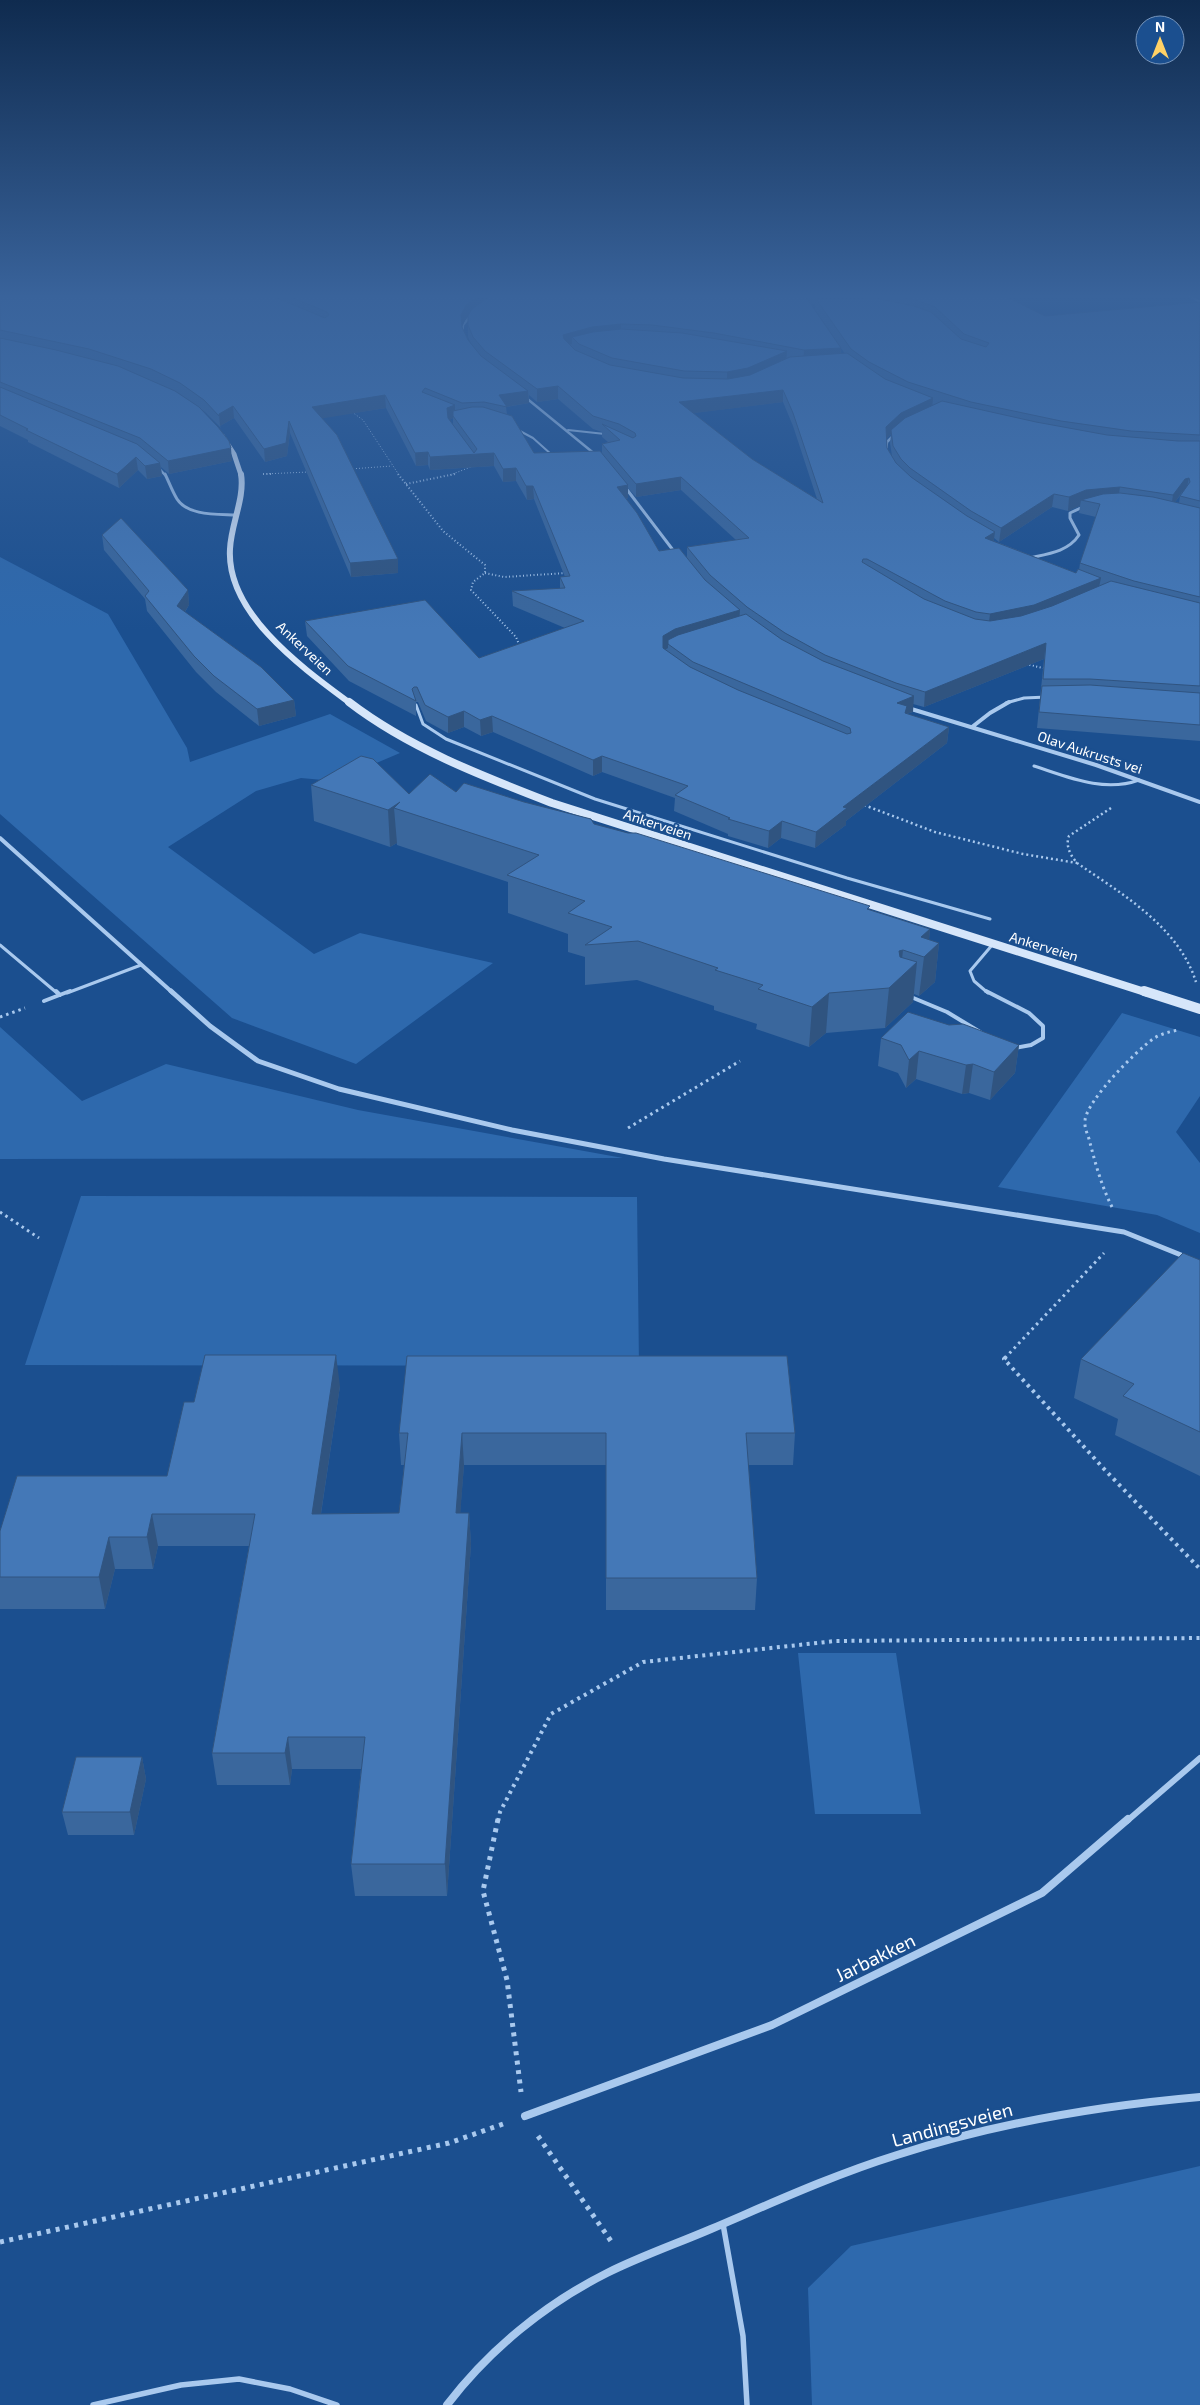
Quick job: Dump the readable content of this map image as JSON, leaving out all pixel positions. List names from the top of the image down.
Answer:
{
  "streets": {
    "main road": ["Ankerveien"],
    "street": ["Olav Aukrusts vei", "Jarbakken", "Landingsveien"]
  },
  "north": "top"
}
